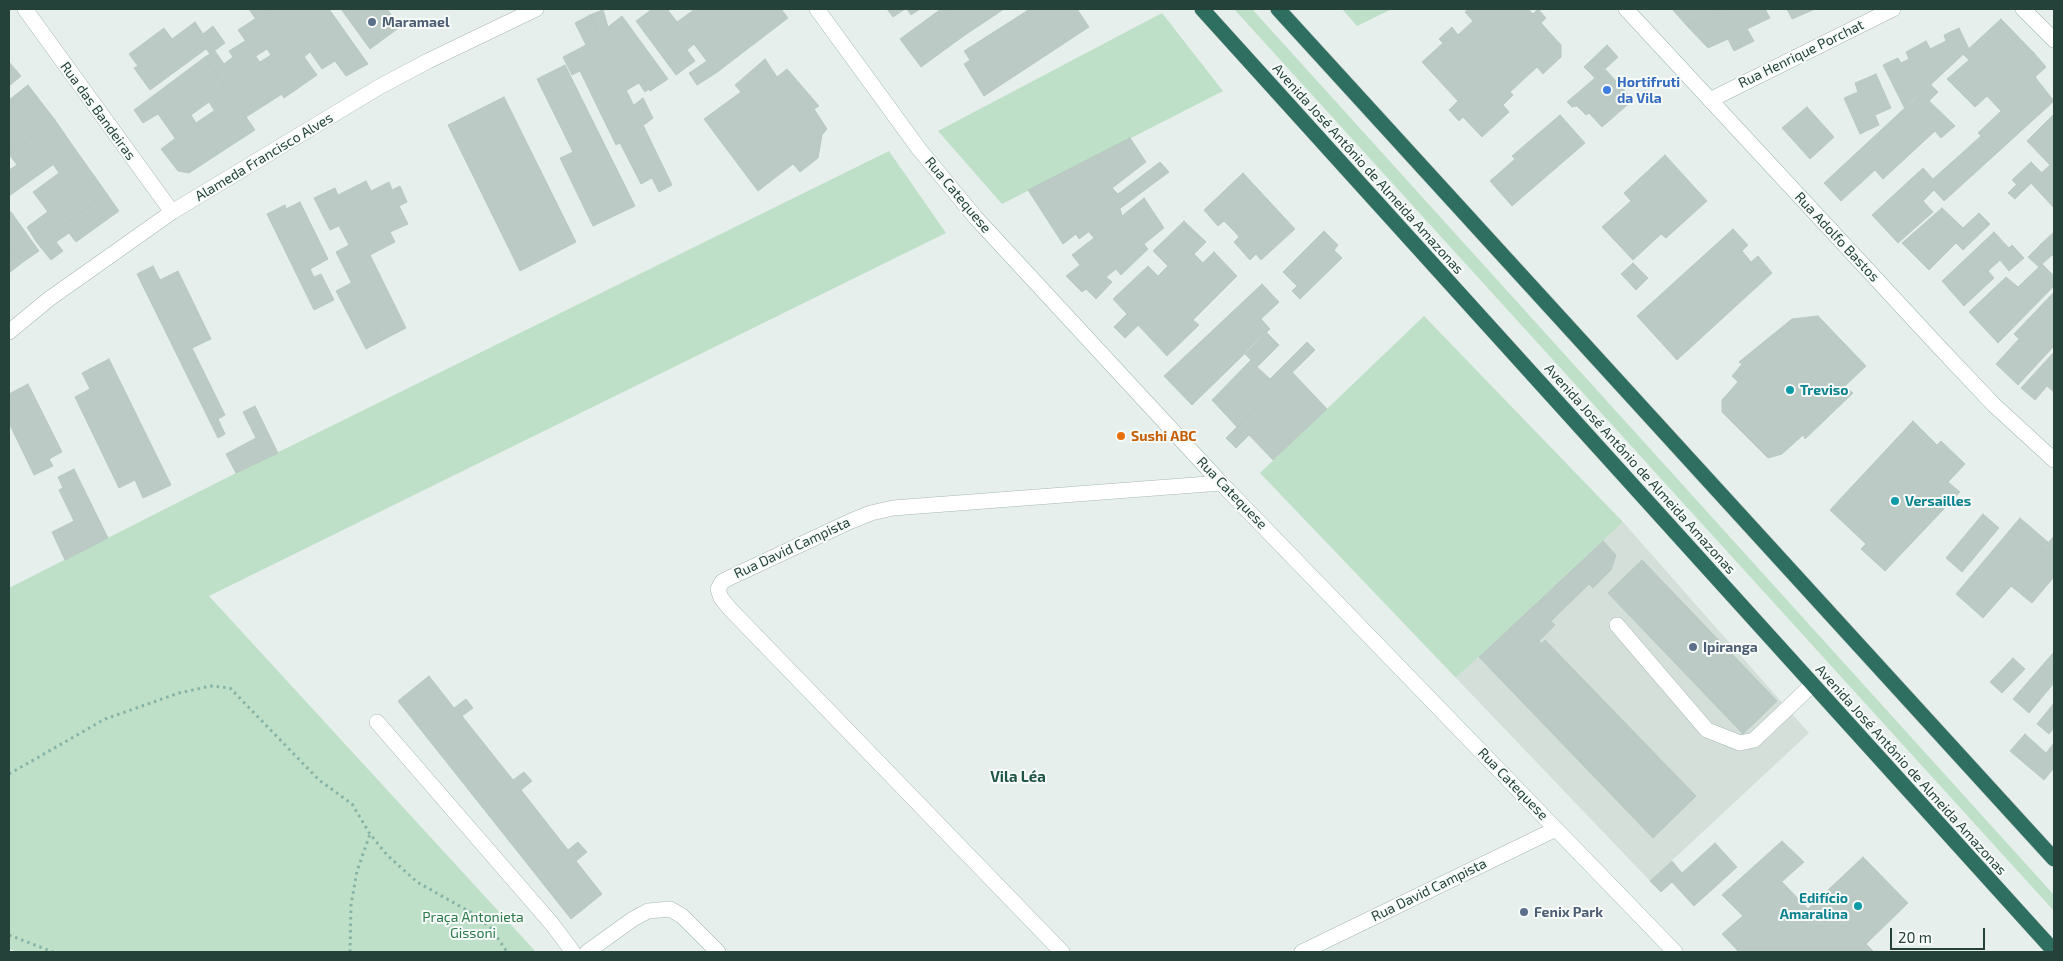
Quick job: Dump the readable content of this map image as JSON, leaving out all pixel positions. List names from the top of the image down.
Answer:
{
  "streets": {
    "highway": ["Avenida José Antônio de Almeida Amazonas"],
    "street": [
      "Rua Henrique Porchat",
      "Rua das Bandeiras",
      "Alameda Francisco Alves",
      "Rua Catequese",
      "Rua Adolfo Bastos",
      "Rua David Campista"
    ]
  },
  "crossings": [
    ["Rua Henrique Porchat", "Rua Adolfo Bastos"],
    ["Rua das Bandeiras", "Alameda Francisco Alves"],
    ["Rua Catequese", "Rua David Campista"]
  ],
  "districts": ["Vila Léa"],
  "parks": ["Praça Antonieta Gissoni"],
  "places": [
    "Maramael",
    "Hortifruti da Vila",
    "Treviso",
    "Sushi ABC",
    "Versailles",
    "Ipiranga",
    "Edifício Amaralina",
    "Fenix Park"
  ],
  "scale_bar": "20 m"
}
